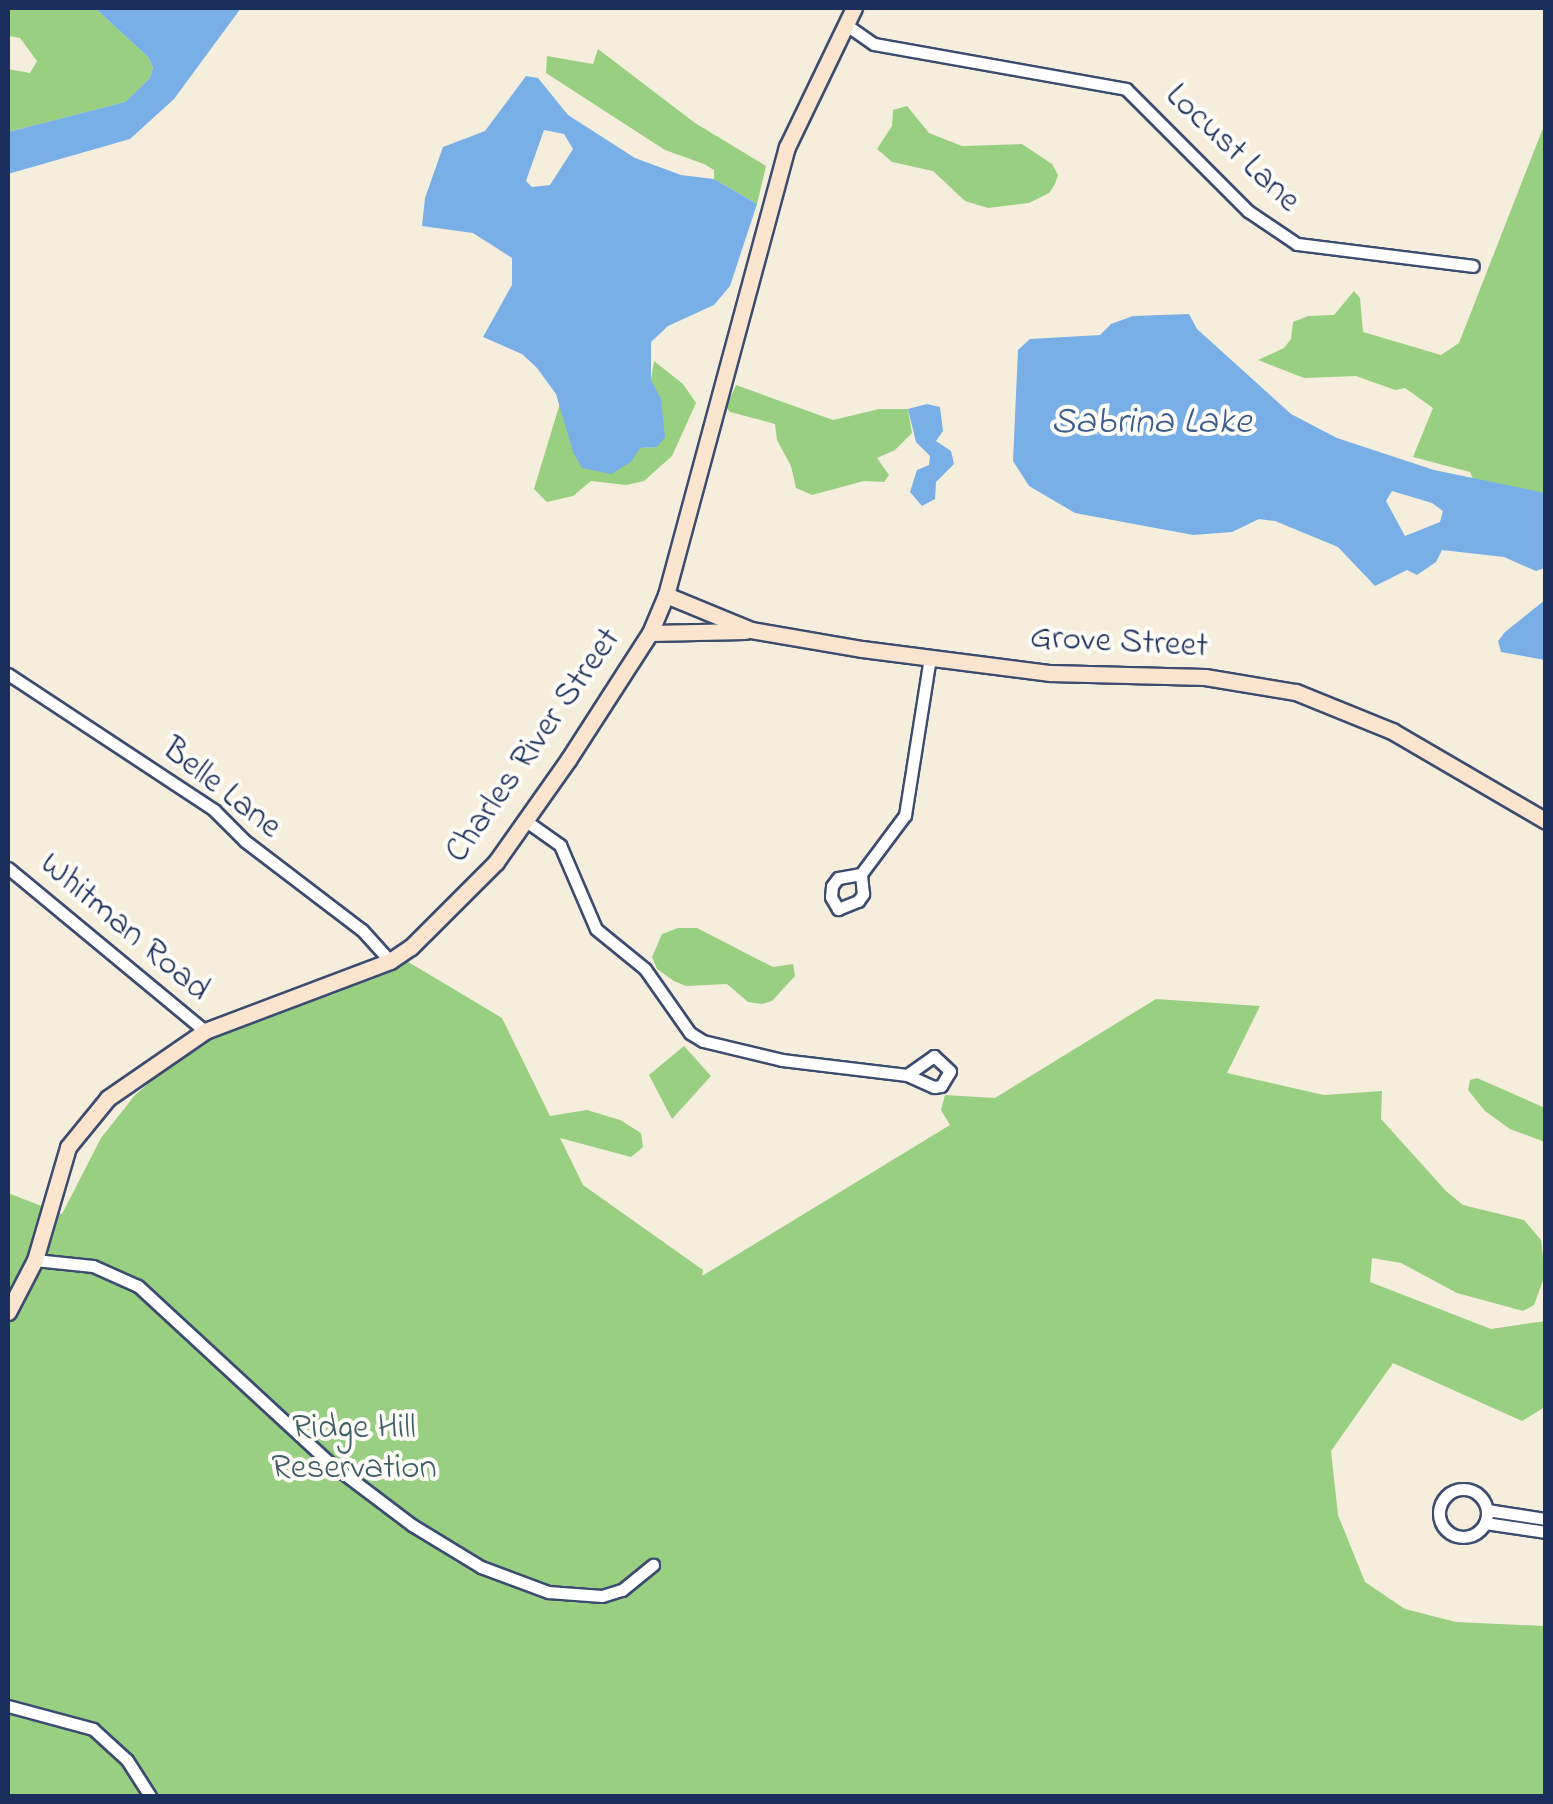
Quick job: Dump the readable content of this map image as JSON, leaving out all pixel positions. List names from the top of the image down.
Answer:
{
  "streets": {
    "street": [
      "Locust Lane",
      "Grove Street",
      "Charles River Street",
      "Belle Lane",
      "Whitman Road"
    ]
  },
  "crossings": [
    ["Locust Lane", "Charles River Street"],
    ["Grove Street", "Charles River Street"],
    ["Charles River Street", "Belle Lane"],
    ["Charles River Street", "Whitman Road"]
  ],
  "water": ["Sabrina Lake"],
  "parks": ["Ridge Hill Reservation"]
}
